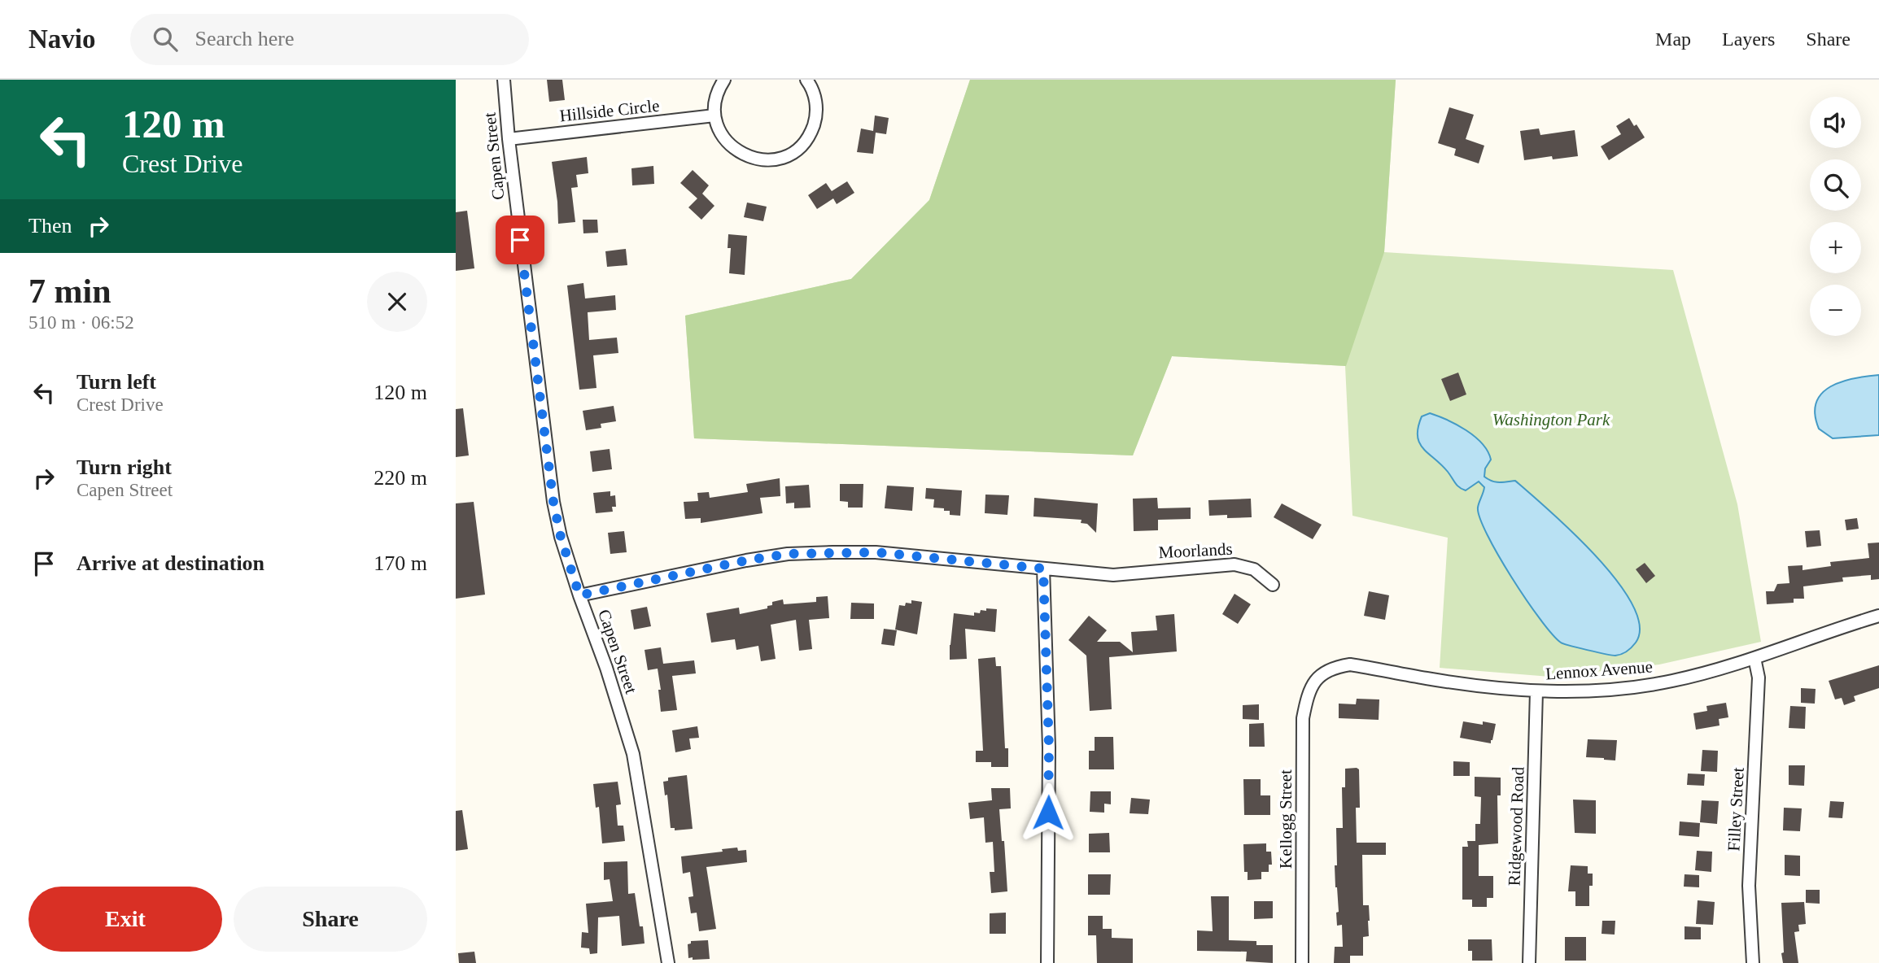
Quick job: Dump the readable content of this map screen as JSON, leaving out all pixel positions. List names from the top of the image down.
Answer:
{
  "streets": {
    "street": [
      "Hillside Circle",
      "Capen Street",
      "Moorlands",
      "Lennox Avenue",
      "Filley Street",
      "Kellogg Street",
      "Ridgewood Road"
    ]
  },
  "crossings": [
    ["Hillside Circle", "Capen Street"],
    ["Capen Street", "Moorlands"],
    ["Lennox Avenue", "Filley Street"],
    ["Lennox Avenue", "Kellogg Street"],
    ["Lennox Avenue", "Ridgewood Road"]
  ],
  "parks": ["Washington Park"],
  "page": {
    "header": "Navio",
    "search": "Search here",
    "nav": ["Map", "Layers", "Share"],
    "turn": ["120 m", "Crest Drive"],
    "map_buttons": ["+", "−"],
    "then": "Then",
    "heading": ["7 min", "510 m · 06:52"],
    "list": [
      {
        "name": "Turn left",
        "note": "Crest Drive",
        "value": "120 m"
      },
      {
        "name": "Turn right",
        "note": "Capen Street",
        "value": "220 m"
      },
      {
        "name": "Arrive at destination",
        "value": "170 m"
      }
    ],
    "buttons": ["Exit", "Share"]
  }
}
